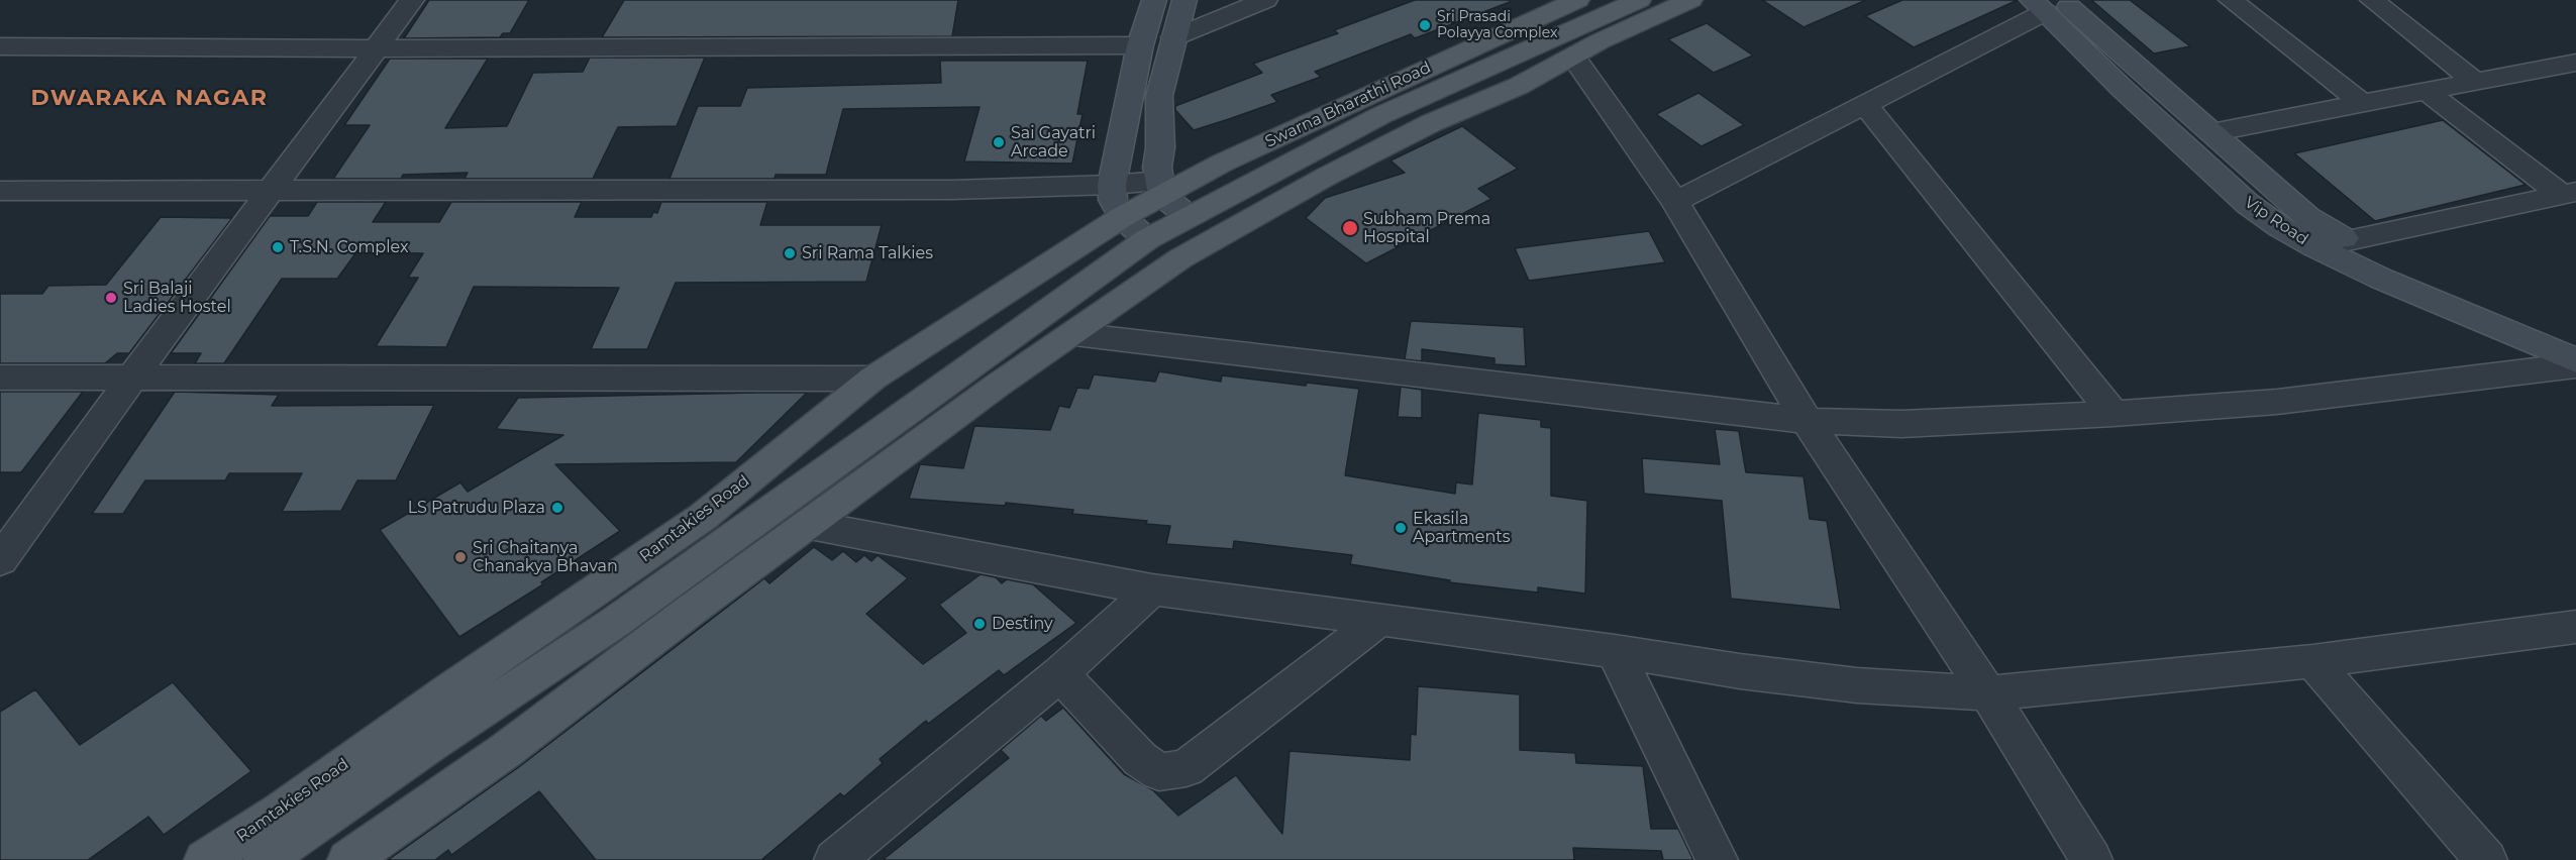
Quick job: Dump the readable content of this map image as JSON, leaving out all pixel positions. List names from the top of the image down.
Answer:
{
  "streets": {
    "main road": ["Swarna Bharathi Road", "Vip Road", "Ramtakies Road"]
  },
  "districts": ["DWARAKA NAGAR"],
  "places": [
    "Sri Prasadi Polayya Complex",
    "Sai Gayatri Arcade",
    "Subham Prema Hospital",
    "T.S.N. Complex",
    "Sri Rama Talkies",
    "Sri Balaji Ladies Hostel",
    "LS Patrudu Plaza",
    "Ekasila Apartments",
    "Sri Chaitanya Chanakya Bhavan",
    "Destiny"
  ]
}
